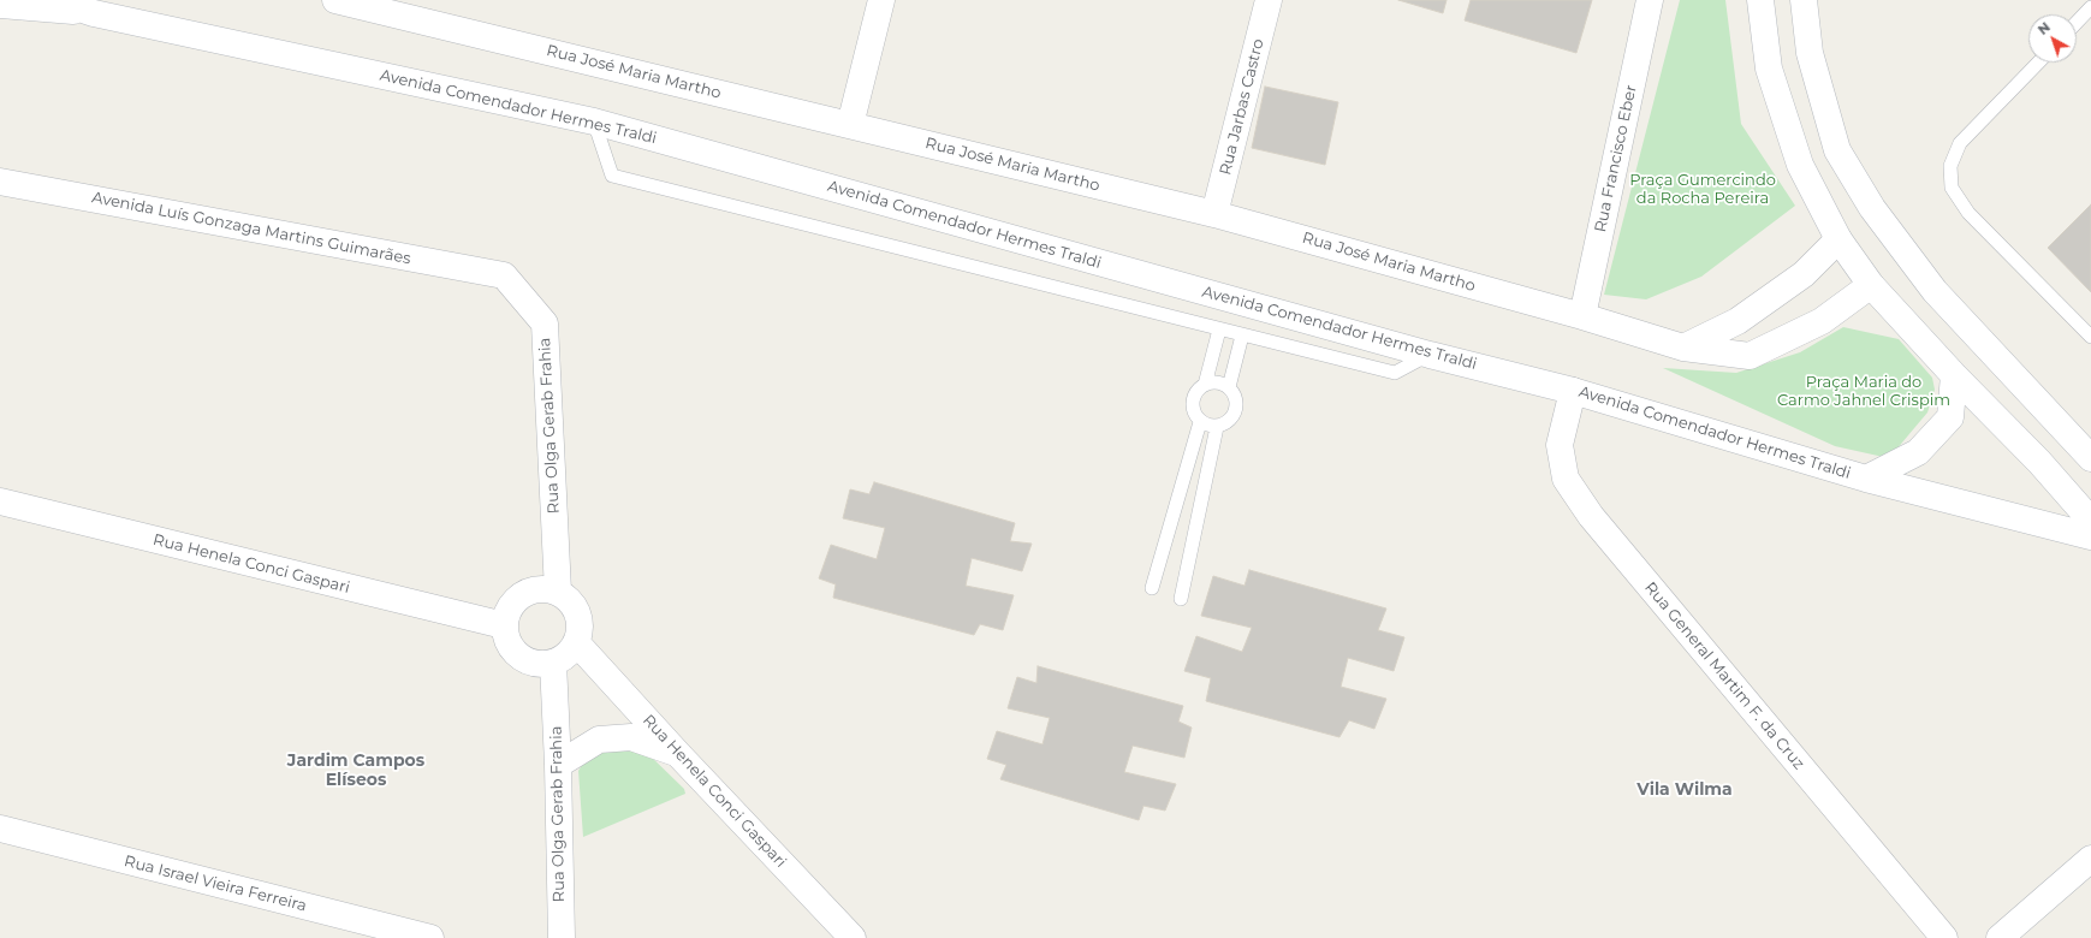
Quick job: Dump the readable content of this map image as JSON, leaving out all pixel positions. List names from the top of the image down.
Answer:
{
  "streets": {
    "street": [
      "Rua José Maria Martho",
      "Avenida Comendador Hermes Traldi",
      "Rua Jarbas Castro",
      "Rua Francisco Eber",
      "Avenida Luís Gonzaga Martins Guimarães",
      "Rua Olga Gerab Frahia",
      "Rua Henela Conci Gaspari",
      "Rua General Martim F. da Cruz",
      "Rua Israel Vieira Ferreira"
    ]
  },
  "crossings": [
    ["Rua José Maria Martho", "Rua Jarbas Castro"],
    ["Rua José Maria Martho", "Rua Francisco Eber"],
    ["Avenida Comendador Hermes Traldi", "Rua General Martim F. da Cruz"],
    ["Avenida Luís Gonzaga Martins Guimarães", "Rua Olga Gerab Frahia"],
    ["Rua Olga Gerab Frahia", "Rua Henela Conci Gaspari"]
  ],
  "districts": ["Jardim Campos Elíseos", "Vila Wilma"],
  "parks": ["Praça Gumercindo da Rocha Pereira", "Praça Maria do Carmo Jahnel Crispim"],
  "north": "top left"
}
